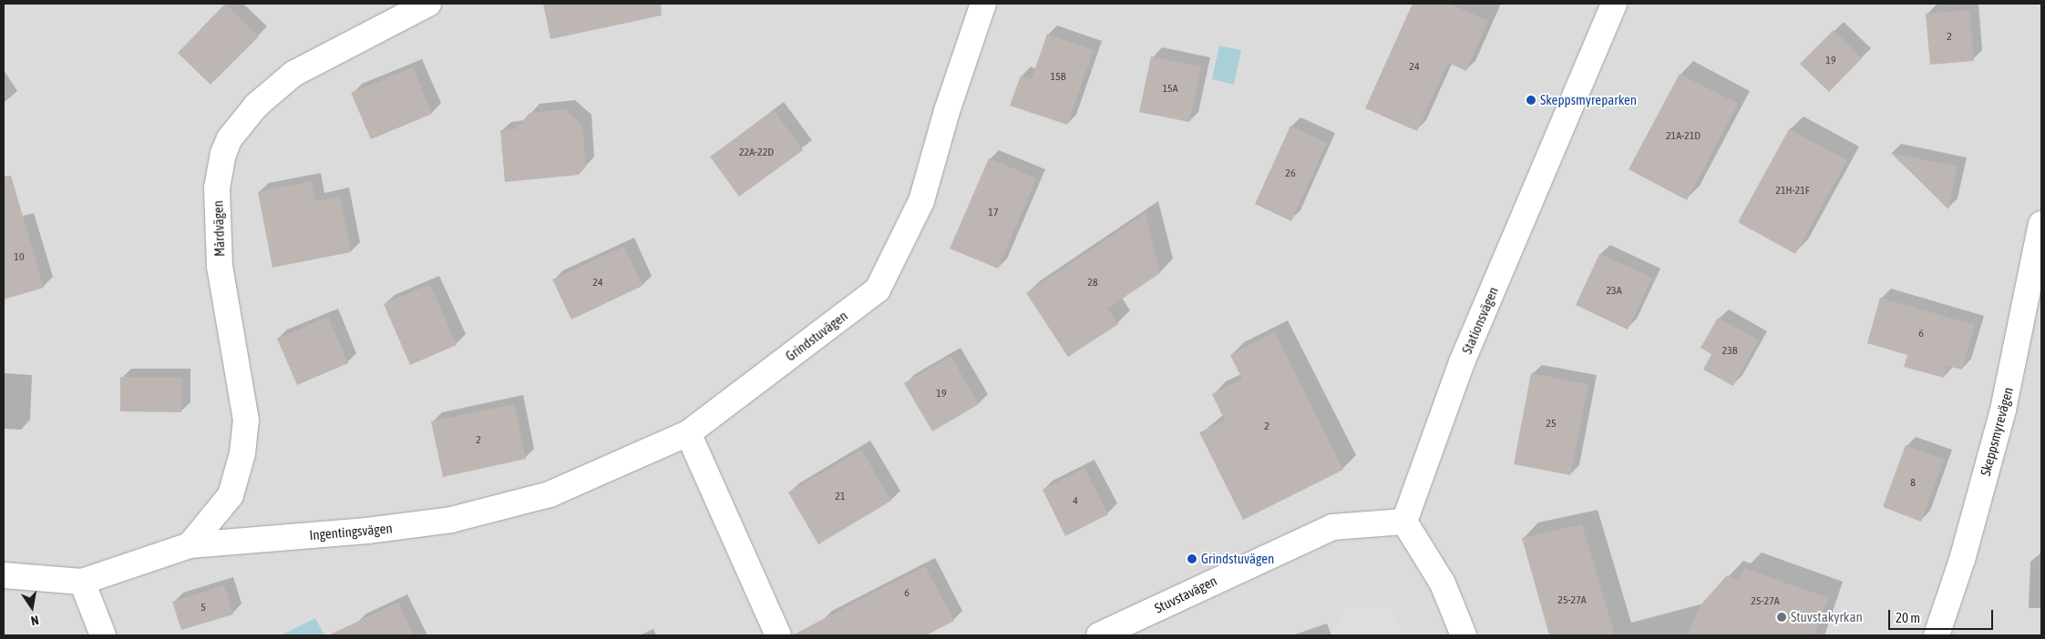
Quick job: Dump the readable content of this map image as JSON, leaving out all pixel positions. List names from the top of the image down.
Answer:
{
  "streets": {
    "street": [
      "Mårdvägen",
      "Stationsvägen",
      "Grindstuvägen",
      "Skeppsmyrevägen",
      "Ingentingsvägen",
      "Stuvstavägen"
    ]
  },
  "crossings": [
    ["Mårdvägen", "Ingentingsvägen"],
    ["Stationsvägen", "Stuvstavägen"],
    ["Grindstuvägen", "Ingentingsvägen"]
  ],
  "places": ["Skeppsmyreparken", "Grindstuvägen", "Stuvstakyrkan"],
  "house_numbers": [
    "2",
    "19",
    "24",
    "15B",
    "15A",
    "21A-21D",
    "22A-22D",
    "26",
    "21H-21F",
    "17",
    "10",
    "24",
    "28",
    "23A",
    "6",
    "23B",
    "19",
    "25",
    "2",
    "2",
    "8",
    "21",
    "4",
    "6",
    "25-27A",
    "25-27A",
    "5"
  ],
  "scale_bar": "20 m",
  "north": "bottom"
}
